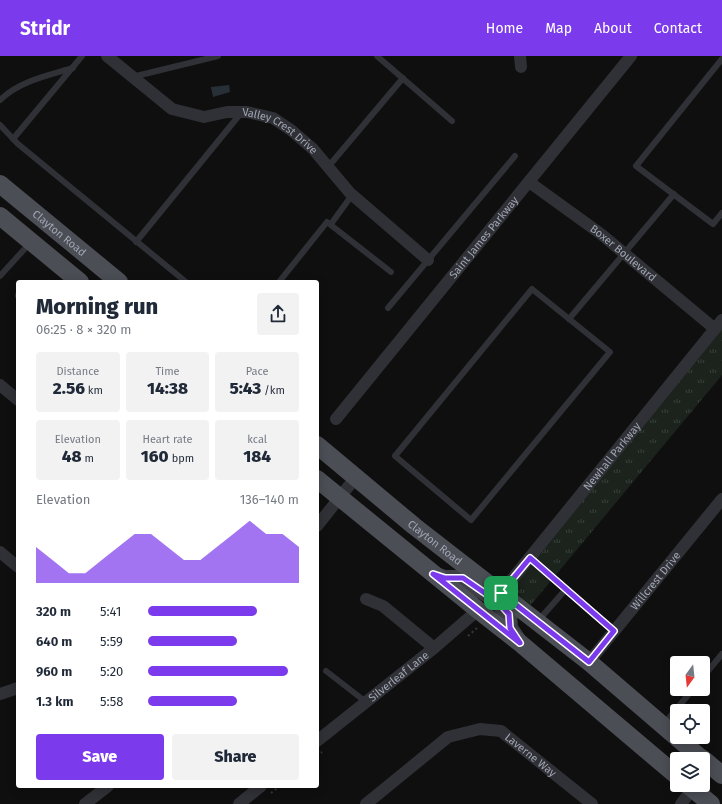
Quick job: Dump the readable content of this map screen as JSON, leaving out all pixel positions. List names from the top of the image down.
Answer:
{
  "streets": {
    "main road": ["Clayton Road"],
    "street": [
      "Valley Crest Drive",
      "Saint James Parkway",
      "Boxer Boulevard",
      "Newhall Parkway",
      "Willcrest Drive",
      "Silverleaf Lane",
      "Laverne Way"
    ]
  },
  "crossings": [
    ["Clayton Road", "Newhall Parkway"],
    ["Clayton Road", "Willcrest Drive"],
    ["Saint James Parkway", "Boxer Boulevard"],
    ["Boxer Boulevard", "Newhall Parkway"]
  ],
  "north": "bottom",
  "page": {
    "header": "Stridr",
    "nav": [
      "Home",
      "Map",
      "About",
      "Contact"
    ],
    "heading": ["Morning run", "06:25 · 8 × 320 m"],
    "stats": [
      ["Distance", "2.56 km"],
      ["Time", "14:38"],
      ["Pace", "5:43 /km"],
      ["Elevation", "48 m"],
      ["Heart rate", "160 bpm"],
      ["kcal", "184"]
    ],
    "chart": ["Elevation", "136–140 m"],
    "list": [
      {
        "name": "320 m",
        "note": "5:41"
      },
      {
        "name": "640 m",
        "note": "5:59"
      },
      {
        "name": "960 m",
        "note": "5:20"
      },
      {
        "name": "1.3 km",
        "note": "5:58"
      }
    ],
    "buttons": ["Save", "Share"]
  }
}
